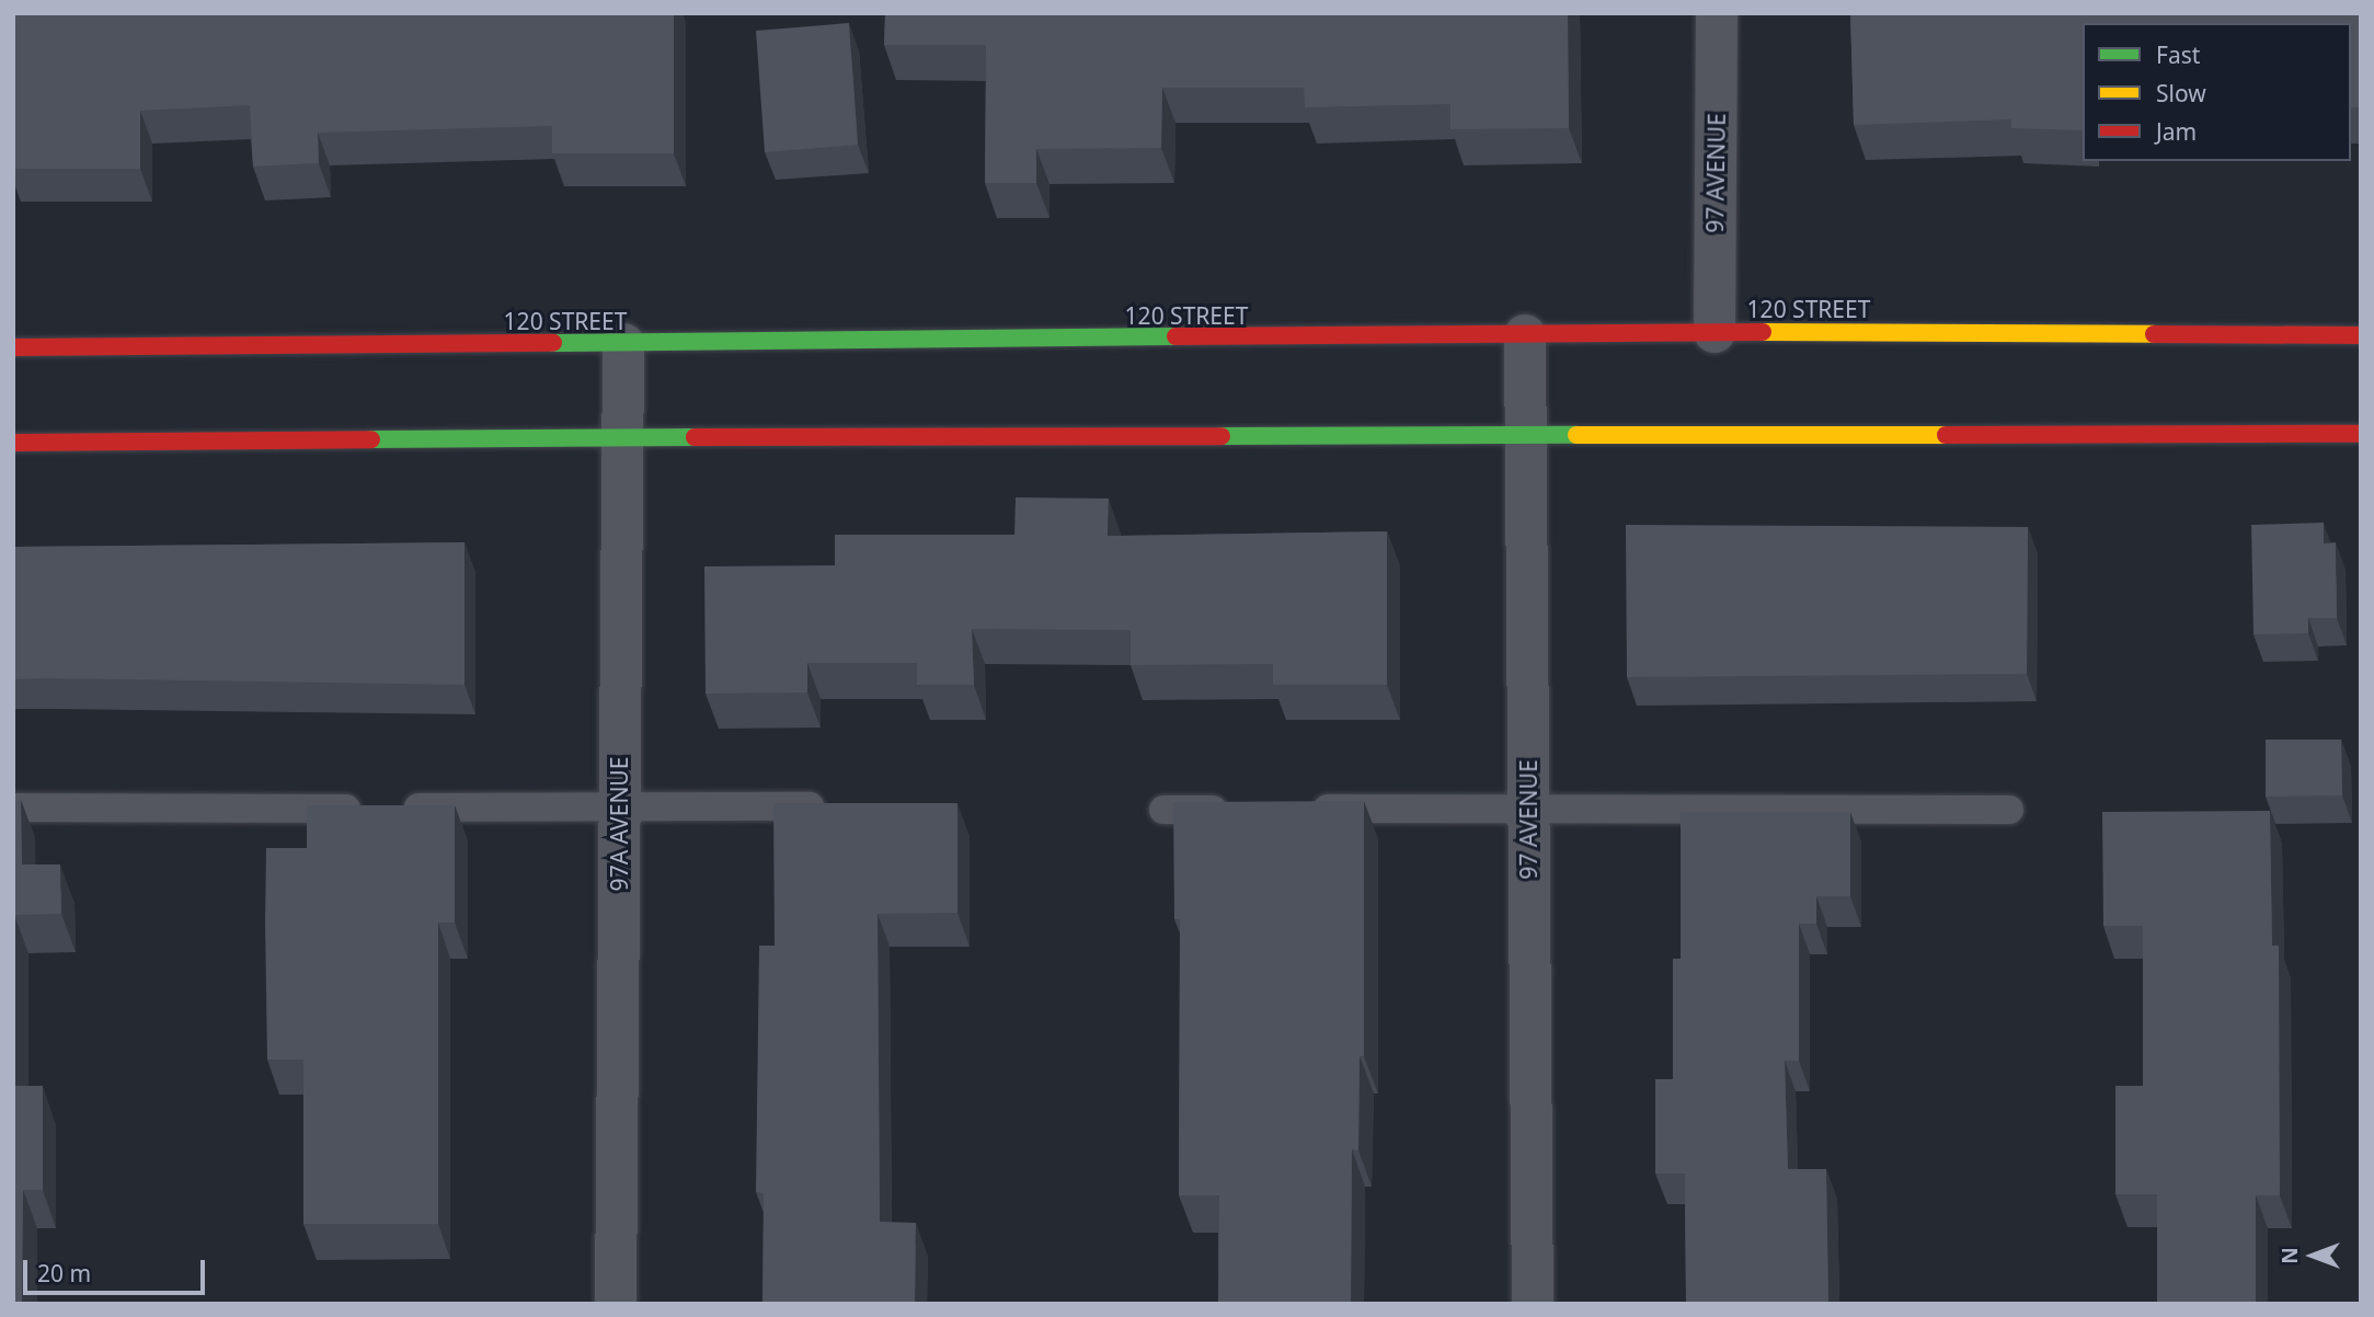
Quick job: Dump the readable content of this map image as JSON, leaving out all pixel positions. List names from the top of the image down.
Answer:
{
  "streets": {
    "main road": ["120 STREET"],
    "street": ["97 AVENUE", "97A AVENUE"]
  },
  "crossings": [
    ["97 AVENUE", "120 STREET"],
    ["120 STREET", "97A AVENUE"]
  ],
  "legend": ["Fast", "Slow", "Jam"],
  "scale_bar": "20 m",
  "north": "left"
}
